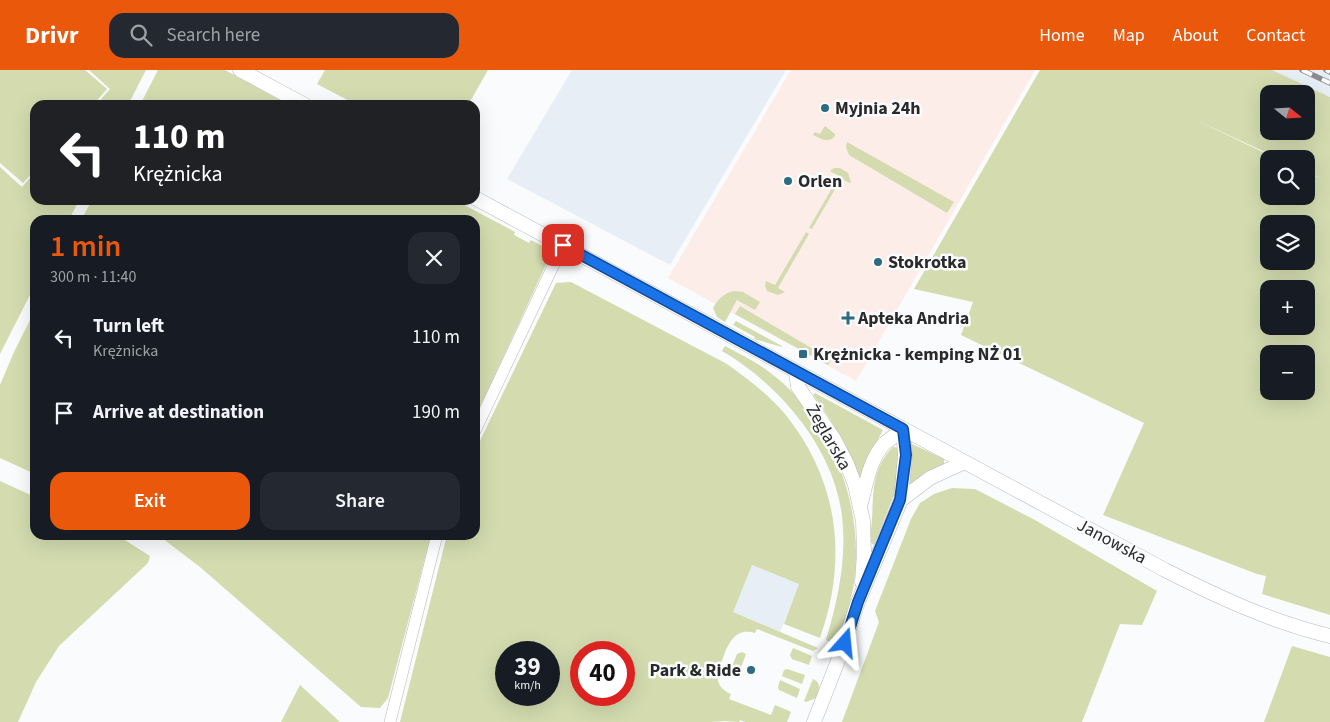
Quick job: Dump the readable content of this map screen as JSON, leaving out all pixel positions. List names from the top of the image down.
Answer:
{
  "streets": {
    "street": ["Żeglarska", "Janowska"]
  },
  "crossings": [
    ["Żeglarska", "Janowska"]
  ],
  "places": {
    "other": [
      "Myjnia 24h",
      "Orlen",
      "Stokrotka",
      "Park & Ride"
    ],
    "health": ["Apteka Andria"],
    "transit": ["Krężnicka - kemping NŻ 01"]
  },
  "north": "right",
  "page": {
    "header": "Drivr",
    "search": "Search here",
    "nav": [
      "Home",
      "Map",
      "About",
      "Contact"
    ],
    "map_buttons": ["+", "−"],
    "turn": ["110 m", "Krężnicka"],
    "heading": ["1 min", "300 m · 11:40"],
    "list": [
      {
        "name": "Turn left",
        "note": "Krężnicka",
        "value": "110 m"
      },
      {
        "name": "Arrive at destination",
        "value": "190 m"
      }
    ],
    "buttons": ["Exit", "Share"],
    "speed": "39 km/h",
    "limit": "40"
  }
}
